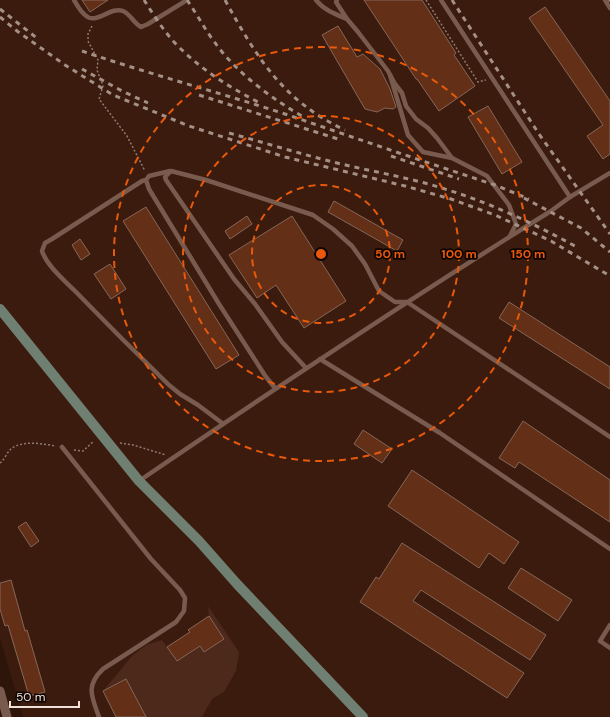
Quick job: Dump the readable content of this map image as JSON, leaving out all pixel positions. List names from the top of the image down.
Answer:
{
  "scale_bar": "50 m",
  "rings": ["50 m", "100 m", "150 m"]
}
